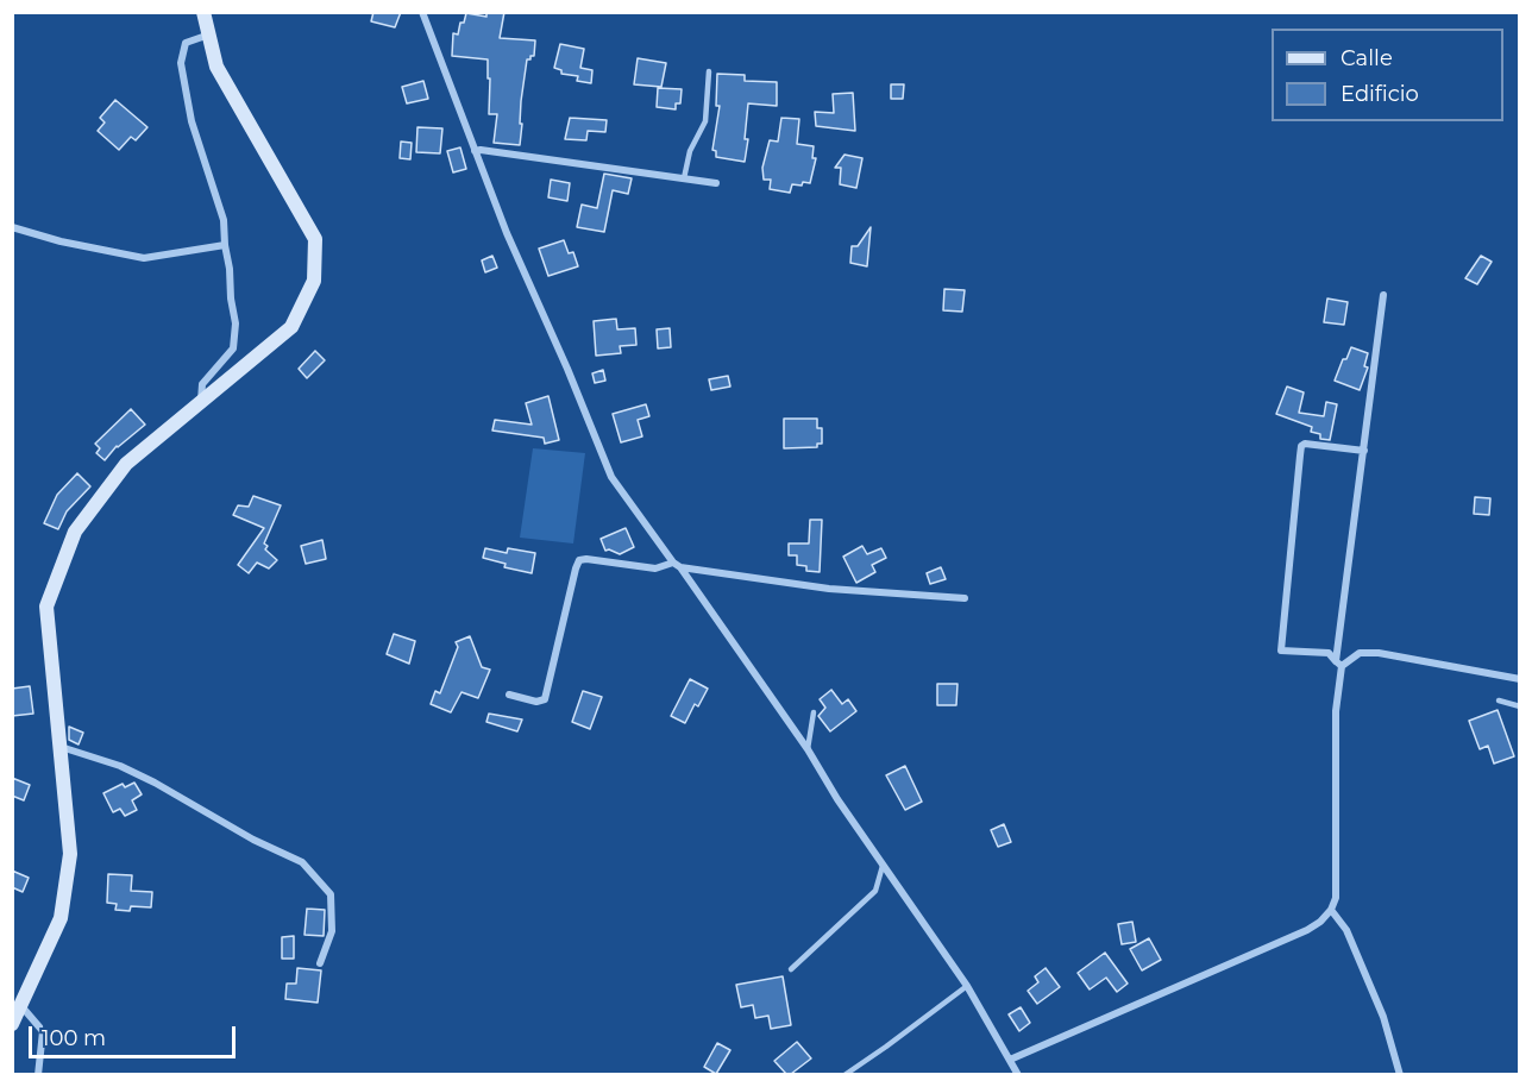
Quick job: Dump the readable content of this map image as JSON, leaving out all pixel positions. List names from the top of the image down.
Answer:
{
  "legend": ["Calle", "Edificio"],
  "scale_bar": "100 m"
}
